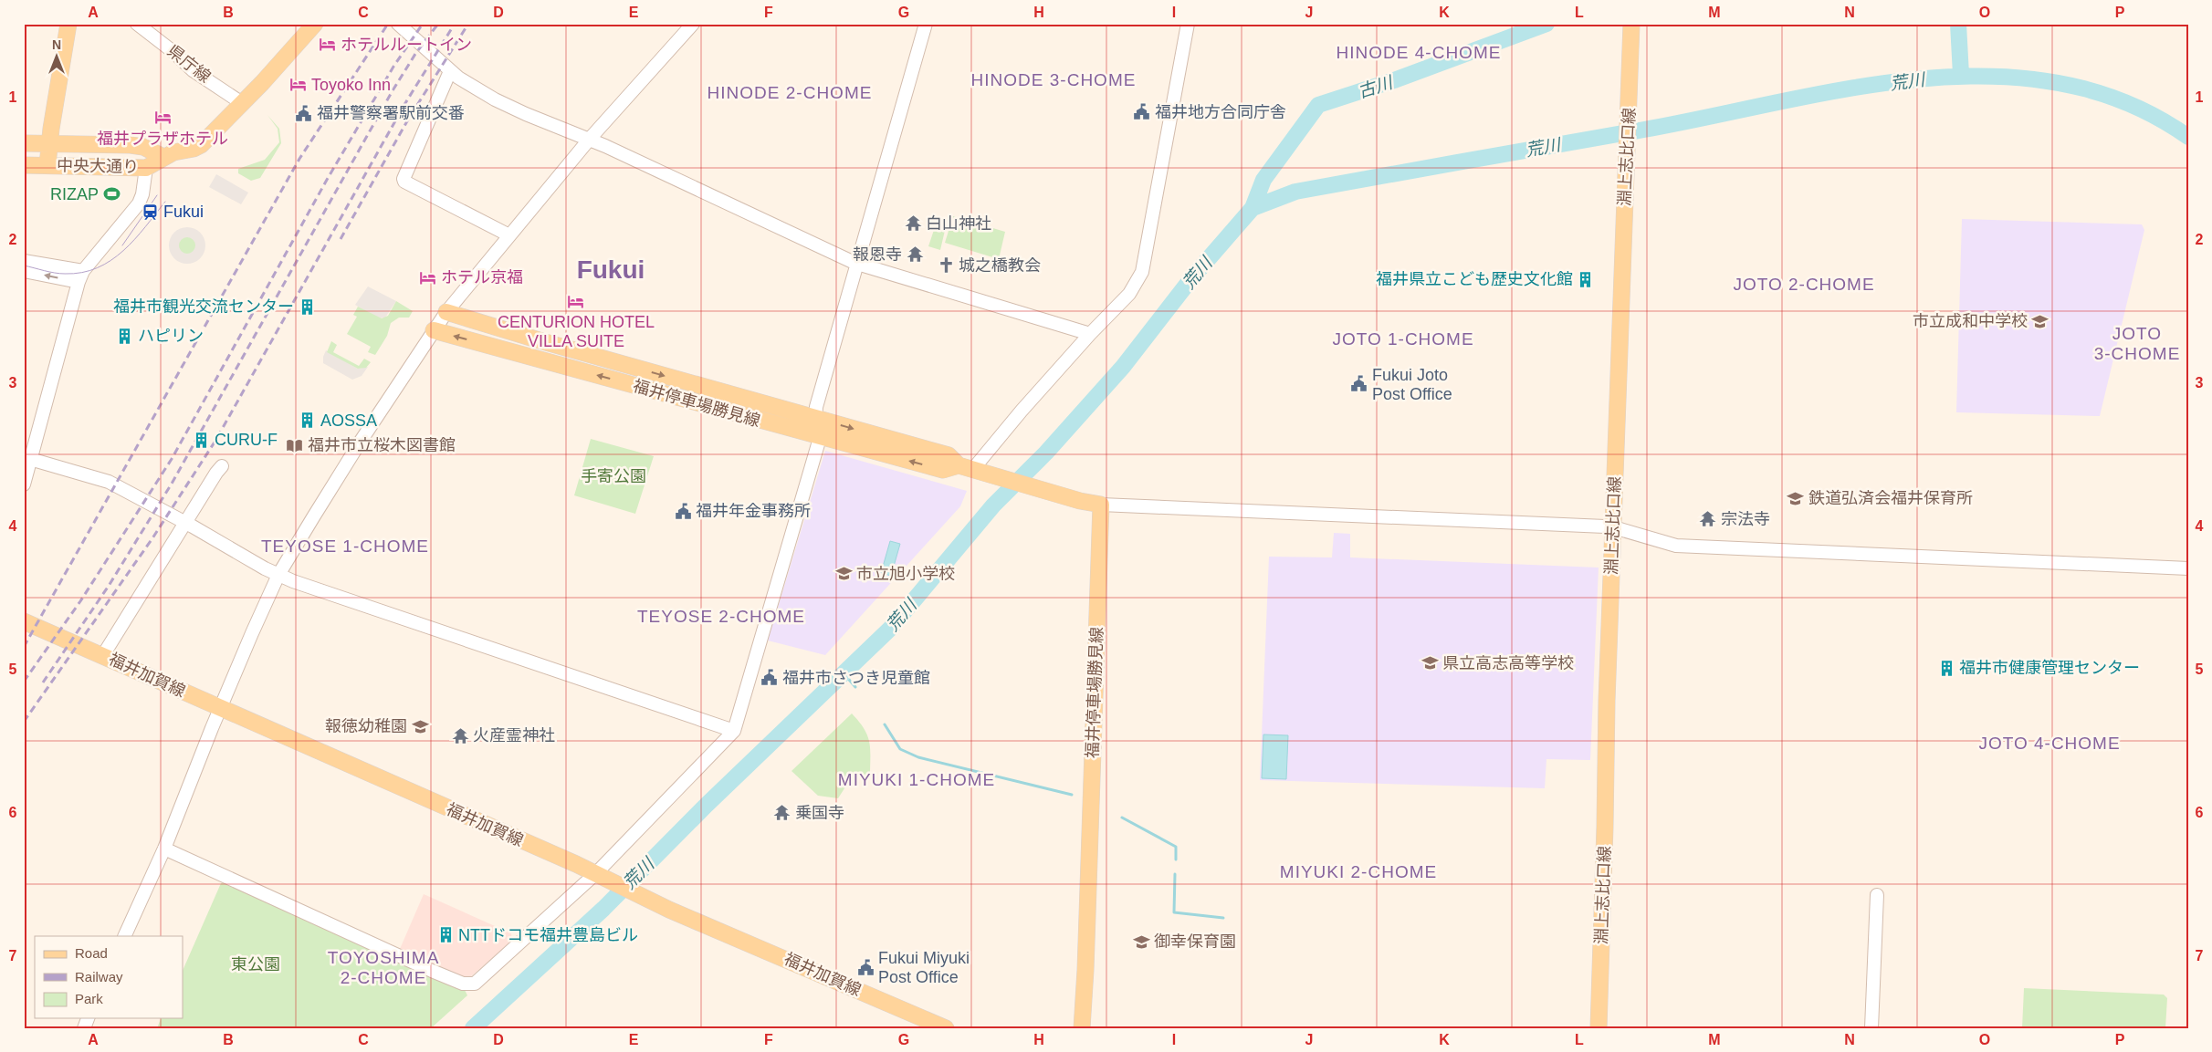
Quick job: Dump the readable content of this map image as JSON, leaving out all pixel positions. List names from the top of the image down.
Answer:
{
  "streets": {
    "main road": [
      "淵上志比口線",
      "中央大通り",
      "福井停車場勝見線",
      "福井加賀線"
    ],
    "street": ["県庁線"]
  },
  "districts": [
    "HINODE 4-CHOME",
    "HINODE 3-CHOME",
    "HINODE 2-CHOME",
    "Fukui",
    "JOTO 2-CHOME",
    "JOTO 3-CHOME",
    "JOTO 1-CHOME",
    "TEYOSE 1-CHOME",
    "TEYOSE 2-CHOME",
    "JOTO 4-CHOME",
    "MIYUKI 1-CHOME",
    "MIYUKI 2-CHOME",
    "TOYOSHIMA 2-CHOME"
  ],
  "water": ["荒川", "古川"],
  "parks": ["手寄公園", "東公園"],
  "places": {
    "hotel": [
      "ホテルルートイン",
      "Toyoko Inn",
      "福井プラザホテル",
      "ホテル京福",
      "CENTURION HOTEL VILLA SUITE"
    ],
    "public building": [
      "福井地方合同庁舎",
      "福井警察署駅前交番",
      "Fukui Joto Post Office",
      "福井年金事務所",
      "福井市さつき児童館",
      "Fukui Miyuki Post Office"
    ],
    "sports": ["RIZAP"],
    "station": ["Fukui"],
    "temple": [
      "白山神社",
      "報恩寺",
      "宗法寺",
      "火産霊神社",
      "乗国寺"
    ],
    "church": ["城之橋教会"],
    "building": [
      "福井県立こども歴史文化館",
      "福井市観光交流センター",
      "ハピリン",
      "AOSSA",
      "CURU-F",
      "福井市健康管理センター",
      "NTTドコモ福井豊島ビル"
    ],
    "school or university": [
      "市立成和中学校",
      "鉄道弘済会福井保育所",
      "市立旭小学校",
      "県立高志高等学校",
      "報徳幼稚園",
      "御幸保育園"
    ],
    "library": ["福井市立桜木図書館"]
  },
  "legend": ["Road", "Railway", "Park"],
  "north": "top",
  "grid": {
    "columns": [
      "A",
      "B",
      "C",
      "D",
      "E",
      "F",
      "G",
      "H",
      "I",
      "J",
      "K",
      "L",
      "M",
      "N",
      "O",
      "P"
    ],
    "rows": [
      "1",
      "2",
      "3",
      "4",
      "5",
      "6",
      "7"
    ]
  }
}
